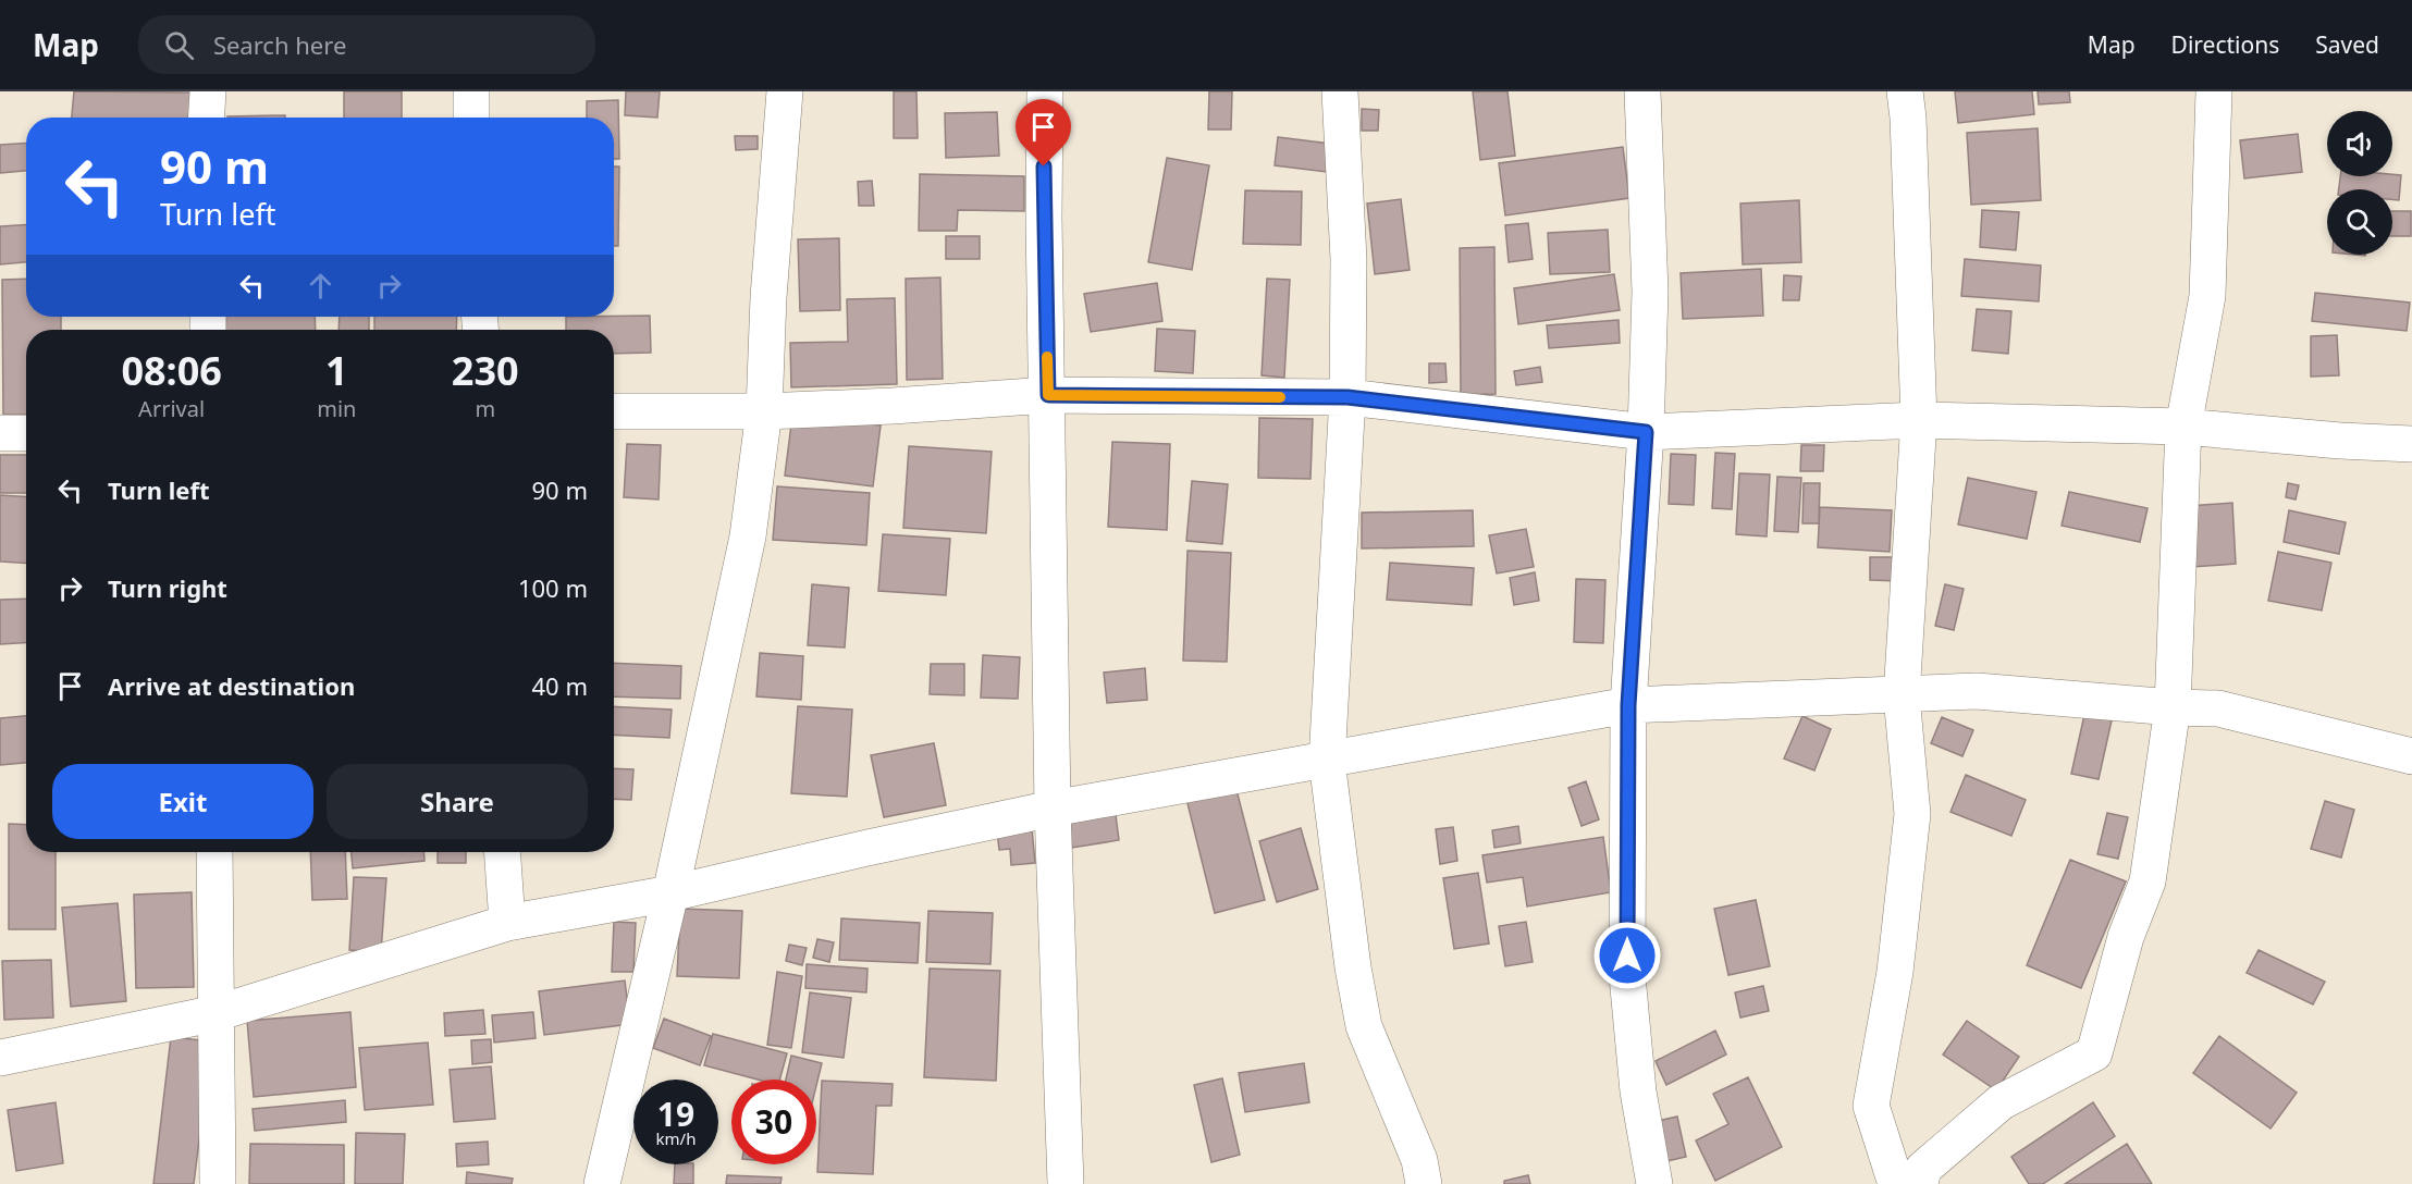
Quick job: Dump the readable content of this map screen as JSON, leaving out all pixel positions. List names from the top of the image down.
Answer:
{
  "page": {
    "header": "Map",
    "search": "Search here",
    "nav": ["Map", "Directions", "Saved"],
    "turn": ["90 m", "Turn left"],
    "eta": [
      "08:06",
      "Arrival",
      "1",
      "min",
      "230",
      "m"
    ],
    "list": [
      {
        "name": "Turn left",
        "value": "90 m"
      },
      {
        "name": "Turn right",
        "value": "100 m"
      },
      {
        "name": "Arrive at destination",
        "value": "40 m"
      }
    ],
    "buttons": ["Exit", "Share"],
    "speed": "19 km/h",
    "limit": "30"
  }
}
